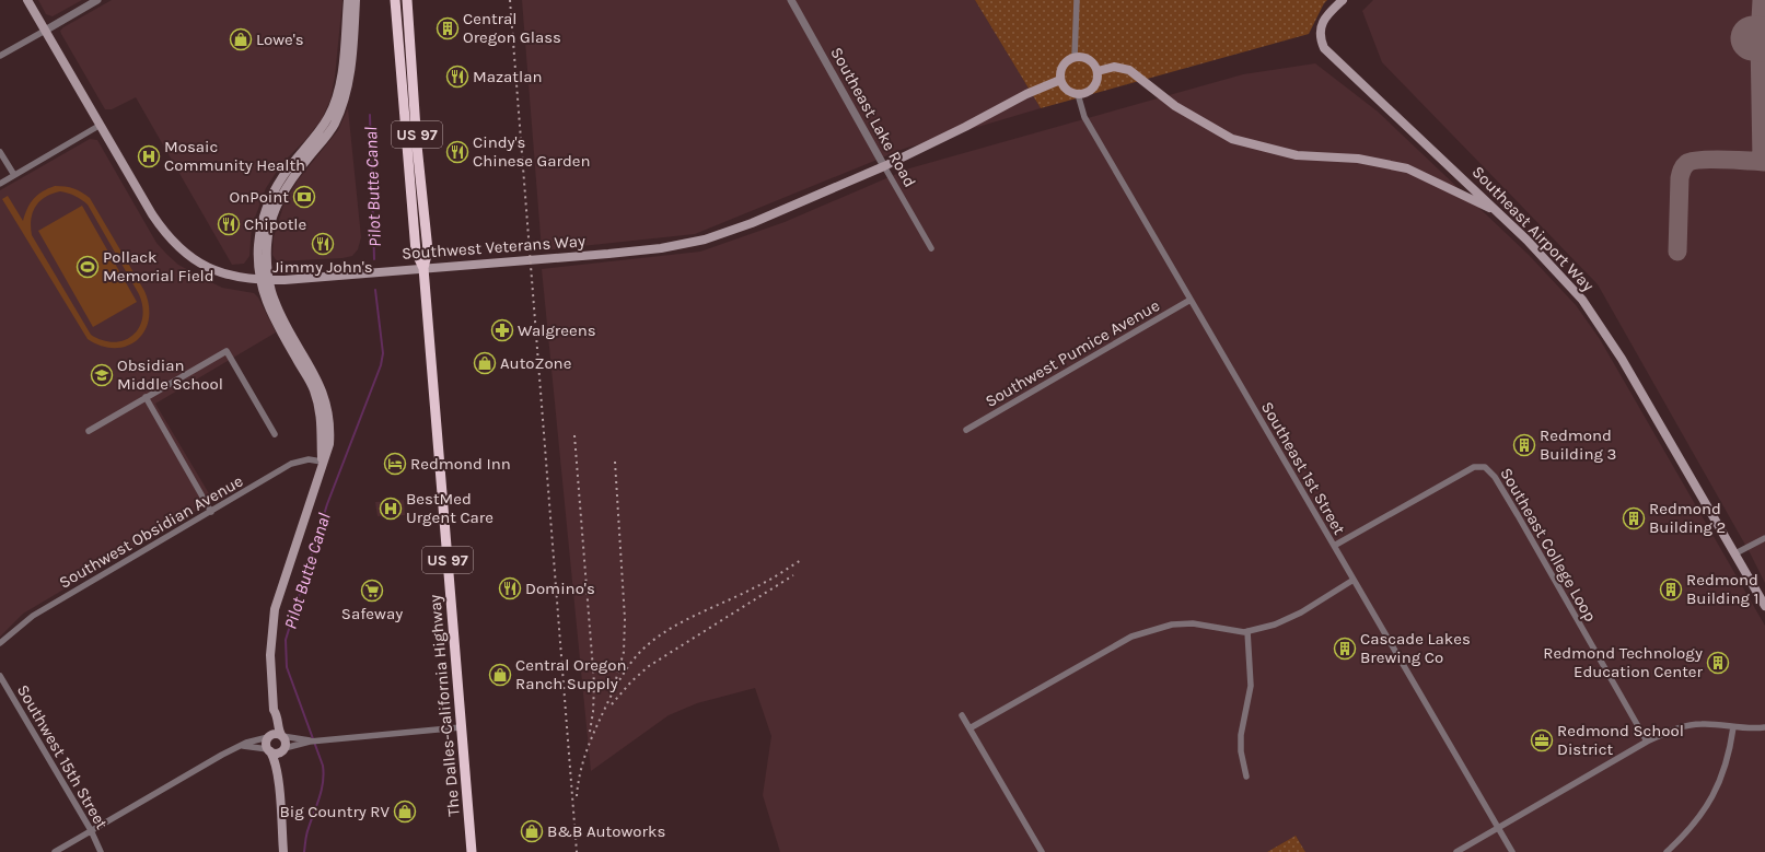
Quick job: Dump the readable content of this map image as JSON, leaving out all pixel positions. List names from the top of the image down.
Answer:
{
  "streets": {
    "highway": ["US 97", "The Dalles-California Highway"],
    "main road": ["Southeast Airport Way", "Southwest Veterans Way"],
    "street": [
      "Southeast Lake Road",
      "Southwest Pumice Avenue",
      "Southeast 1st Street",
      "Southwest Obsidian Avenue",
      "Southeast College Loop",
      "Southwest 15th Street"
    ]
  },
  "crossings": [
    ["Southeast Lake Road", "Southwest Veterans Way"],
    ["Southwest Veterans Way", "Southeast 1st Street"],
    ["Southwest Veterans Way", "The Dalles-California Highway"],
    ["Southwest Pumice Avenue", "Southeast 1st Street"],
    ["Southeast 1st Street", "Southeast College Loop"]
  ],
  "water": ["Pilot Butte Canal"],
  "places": {
    "building": [
      "Central Oregon Glass",
      "Redmond Building 3",
      "Redmond Building 2",
      "Redmond Building 1",
      "Cascade Lakes Brewing Co",
      "Redmond Technology Education Center"
    ],
    "shop": [
      "Lowe's",
      "AutoZone",
      "Central Oregon Ranch Supply",
      "Big Country RV",
      "B&B Autoworks"
    ],
    "restaurant": [
      "Mazatlan",
      "Cindy's Chinese Garden",
      "Chipotle",
      "Jimmy John's",
      "Domino's"
    ],
    "hospital": ["Mosaic Community Health", "BestMed Urgent Care"],
    "bank": ["OnPoint"],
    "sports": ["Pollack Memorial Field"],
    "pharmacy": ["Walgreens"],
    "school or university": ["Obsidian Middle School"],
    "hotel": ["Redmond Inn"],
    "supermarket": ["Safeway"],
    "office": ["Redmond School District"]
  }
}
